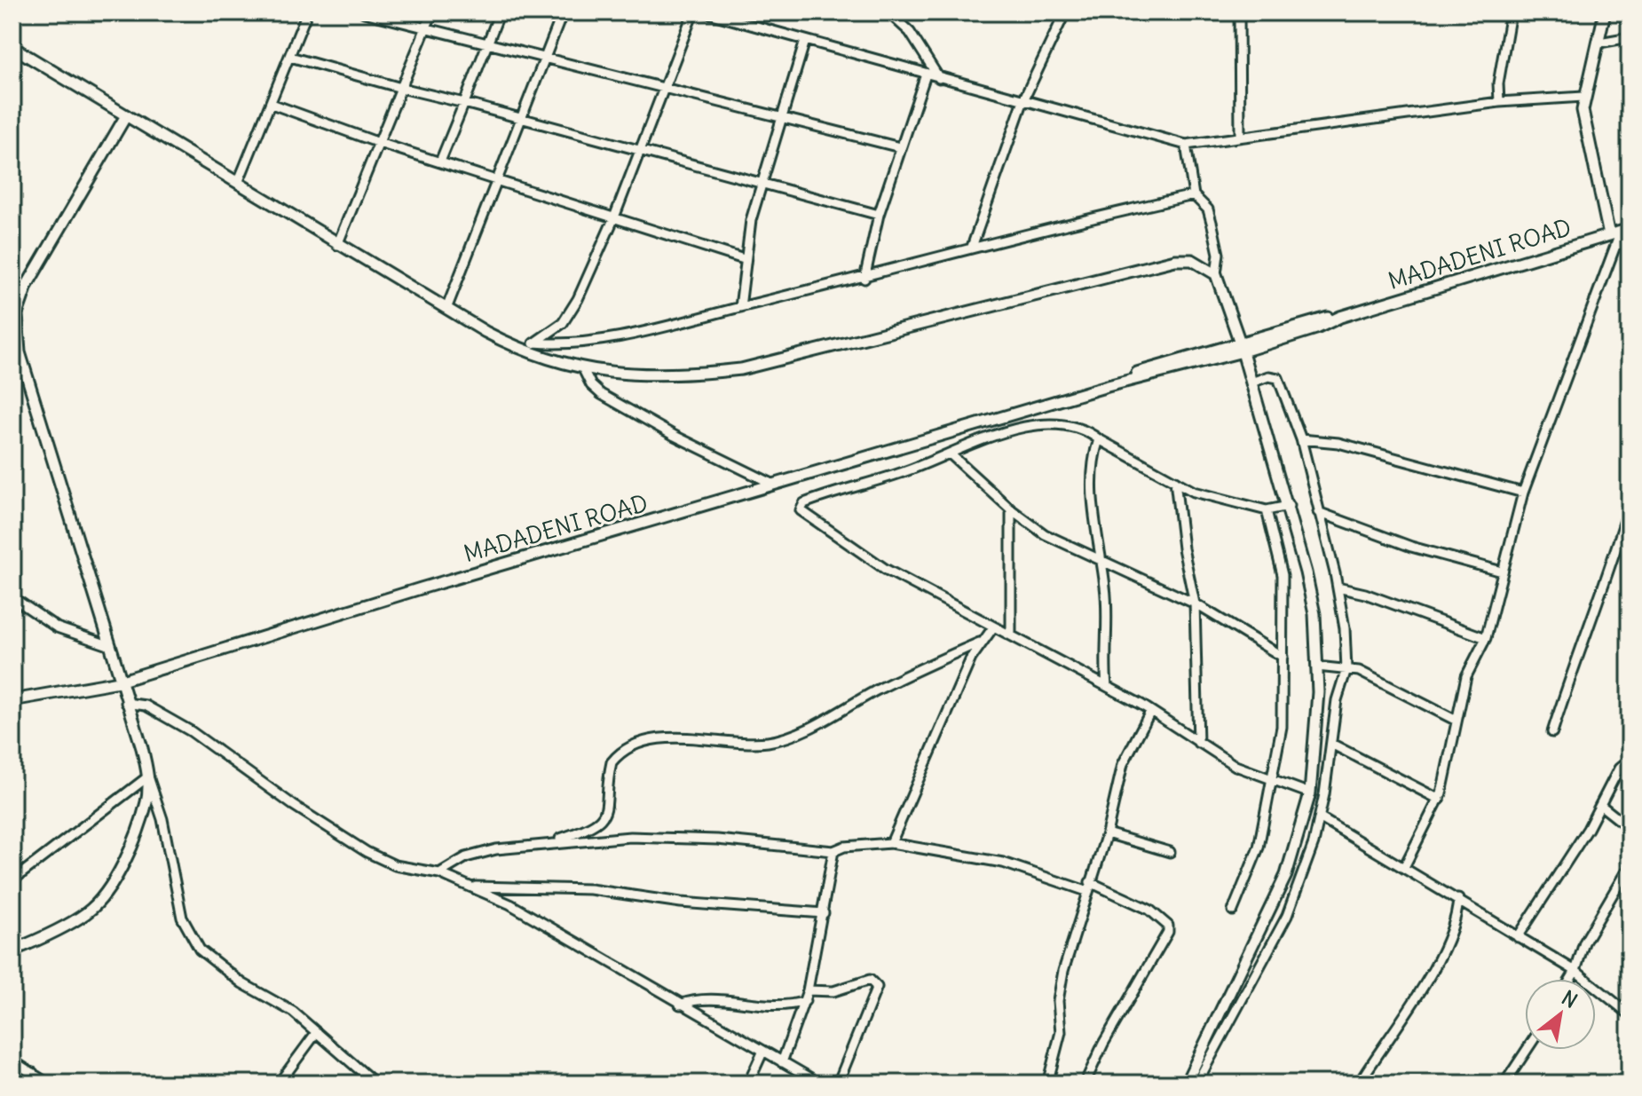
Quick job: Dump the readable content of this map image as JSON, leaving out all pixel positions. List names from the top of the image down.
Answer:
{
  "streets": {
    "street": ["MADADENI ROAD"]
  },
  "north": "top right"
}
